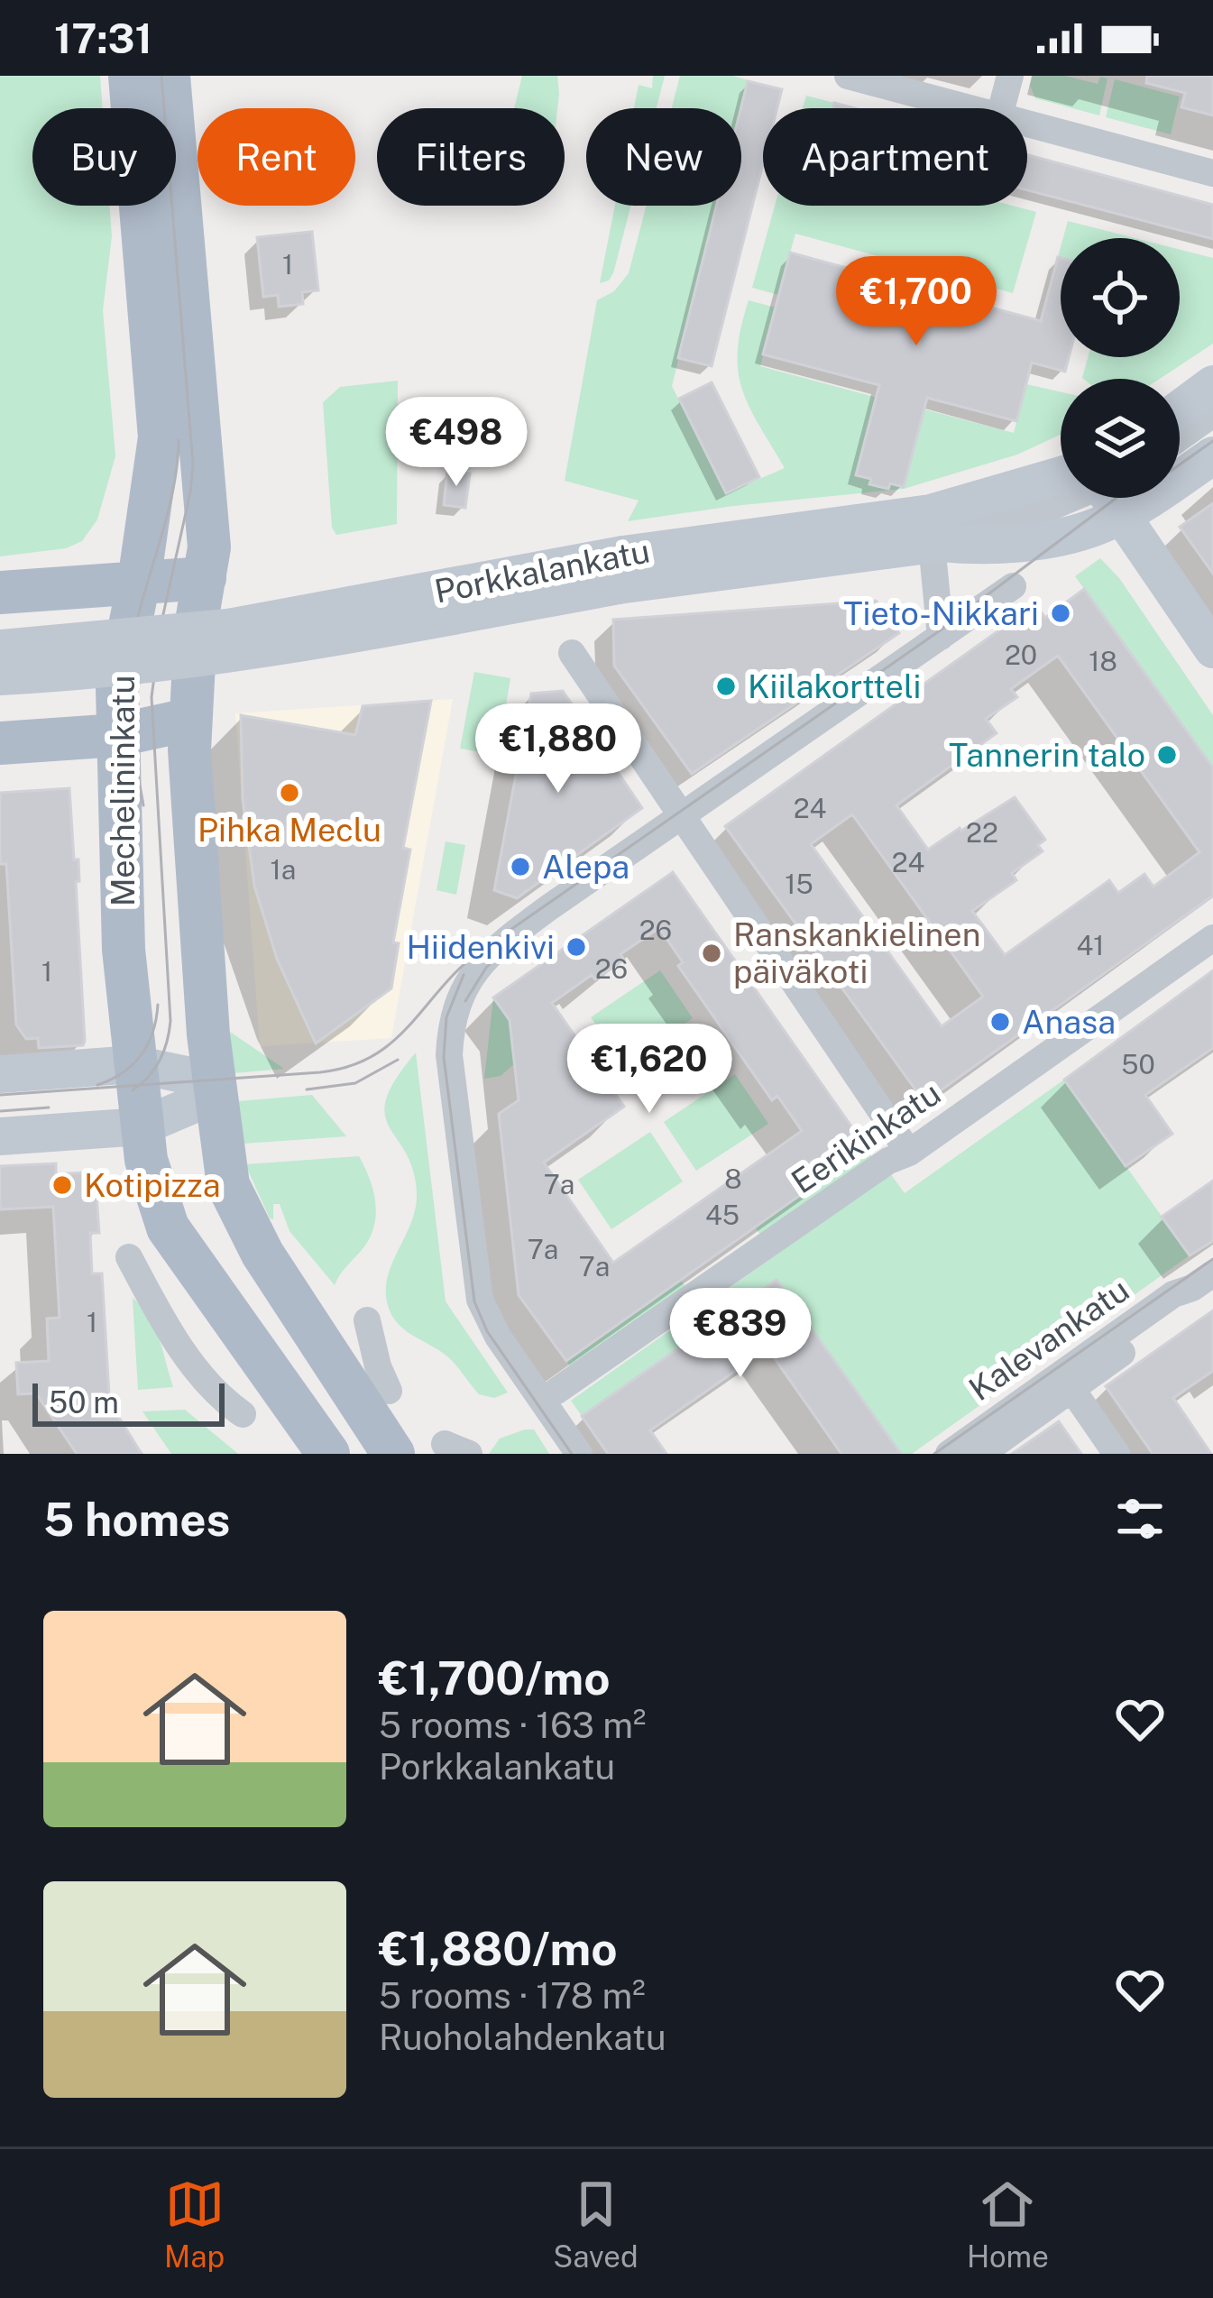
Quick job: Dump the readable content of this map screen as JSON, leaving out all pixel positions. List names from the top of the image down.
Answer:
{
  "streets": {
    "main road": ["Porkkalankatu", "Mechelininkatu"],
    "street": ["Eerikinkatu", "Kalevankatu"]
  },
  "places": [
    "Tieto-Nikkari",
    "Kiilakortteli",
    "Tannerin talo",
    "Pihka Meclu",
    "Alepa",
    "Hiidenkivi",
    "Ranskankielinen päiväkoti",
    "Anasa",
    "Kotipizza"
  ],
  "house_numbers": [
    "1",
    "20",
    "18",
    "24",
    "22",
    "24",
    "1a",
    "15",
    "26",
    "41",
    "26",
    "1",
    "50",
    "8",
    "7a",
    "45",
    "7a",
    "7a",
    "1"
  ],
  "scale_bar": "50 m",
  "page": {
    "status": "17:31",
    "chip": [
      "Buy",
      "Rent",
      "Filters",
      "New",
      "Apartment"
    ],
    "price": [
      "€1,700",
      "€498",
      "€1,880",
      "€1,620",
      "€839"
    ],
    "scale": "50 m",
    "heading": "5 homes",
    "list": [
      {
        "name": "€1,700/mo",
        "note": "5 rooms · 163 m² · Porkkalankatu"
      },
      {
        "name": "€1,880/mo",
        "note": "5 rooms · 178 m² · Ruoholahdenkatu"
      }
    ],
    "tabs": ["Map", "Saved", "Home"]
  }
}
